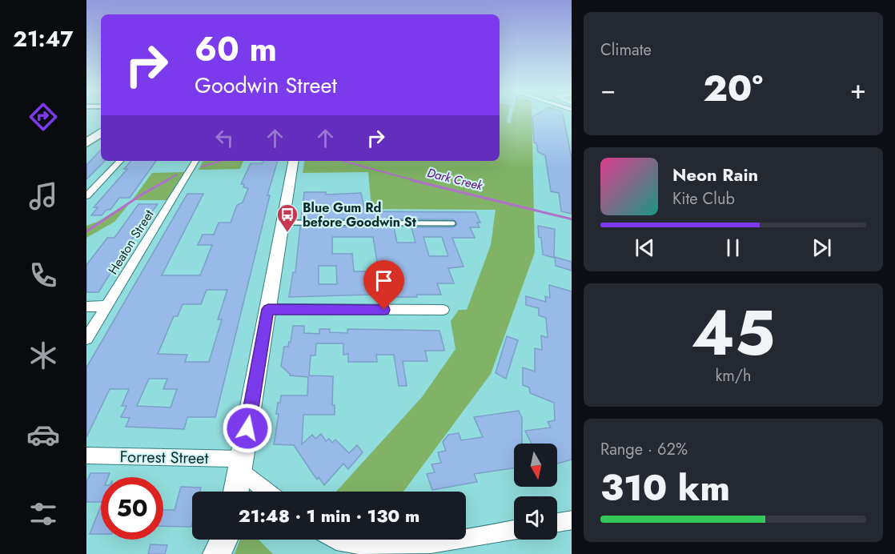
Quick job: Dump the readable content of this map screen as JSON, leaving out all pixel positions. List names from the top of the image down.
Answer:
{
  "streets": {
    "street": ["Heaton Street", "Forrest Street"]
  },
  "water": ["Dark Creek"],
  "places": {
    "bus stop": ["Blue Gum Rd before Goodwin St"]
  },
  "north": "bottom",
  "page": {
    "tabs": "21:47",
    "tile": [
      "Climate",
      ["45", "km/h"],
      ["Range · 62%", "310 km"]
    ],
    "turn": ["60 m", "Goodwin Street"],
    "heat": ["−", "20°", "+"],
    "song": ["Neon Rain", "Kite Club"],
    "limit": "50",
    "trip": "21:48 · 1 min · 130 m"
  }
}
